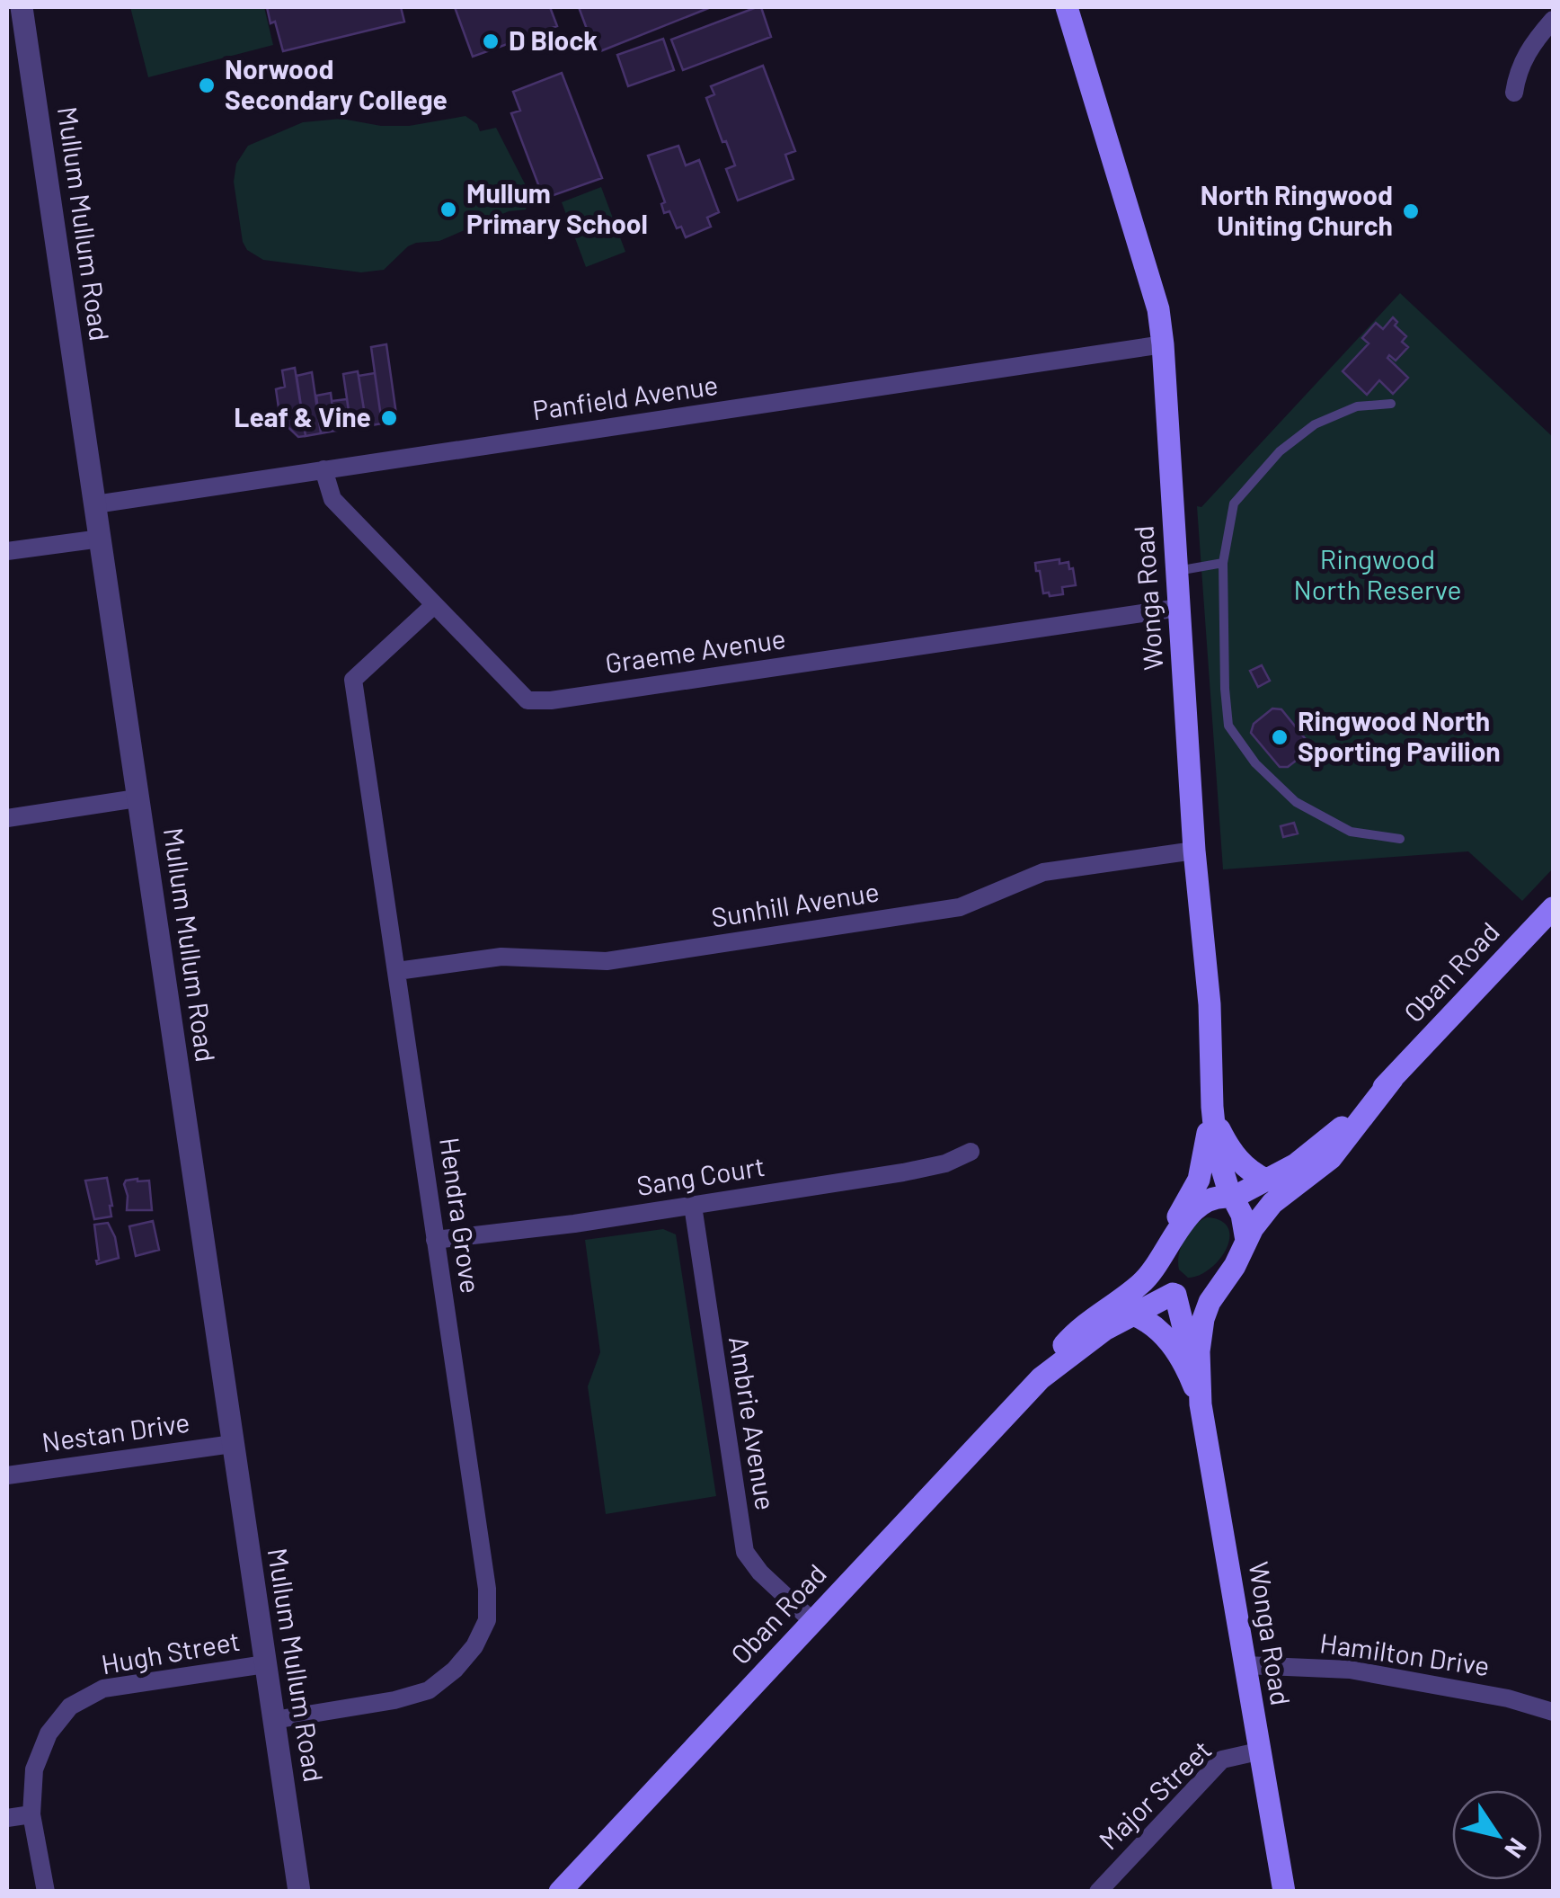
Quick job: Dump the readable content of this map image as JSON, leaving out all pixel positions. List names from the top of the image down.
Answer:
{
  "streets": {
    "main road": ["Wonga Road", "Oban Road"],
    "street": [
      "Mullum Mullum Road",
      "Panfield Avenue",
      "Graeme Avenue",
      "Sunhill Avenue",
      "Sang Court",
      "Hendra Grove",
      "Ambrie Avenue",
      "Nestan Drive",
      "Hugh Street",
      "Hamilton Drive",
      "Major Street"
    ]
  },
  "crossings": [
    ["Mullum Mullum Road", "Panfield Avenue"],
    ["Mullum Mullum Road", "Hendra Grove"],
    ["Mullum Mullum Road", "Nestan Drive"],
    ["Mullum Mullum Road", "Hugh Street"],
    ["Panfield Avenue", "Wonga Road"],
    ["Panfield Avenue", "Graeme Avenue"],
    ["Wonga Road", "Graeme Avenue"],
    ["Wonga Road", "Sunhill Avenue"],
    ["Wonga Road", "Oban Road"],
    ["Wonga Road", "Hamilton Drive"],
    ["Wonga Road", "Major Street"],
    ["Graeme Avenue", "Hendra Grove"],
    ["Sunhill Avenue", "Hendra Grove"],
    ["Oban Road", "Ambrie Avenue"],
    ["Sang Court", "Hendra Grove"],
    ["Sang Court", "Ambrie Avenue"]
  ],
  "parks": ["Ringwood North Reserve"],
  "places": [
    "D Block",
    "Norwood Secondary College",
    "Mullum Primary School",
    "North Ringwood Uniting Church",
    "Leaf & Vine",
    "Ringwood North Sporting Pavilion"
  ],
  "north": "bottom right"
}
